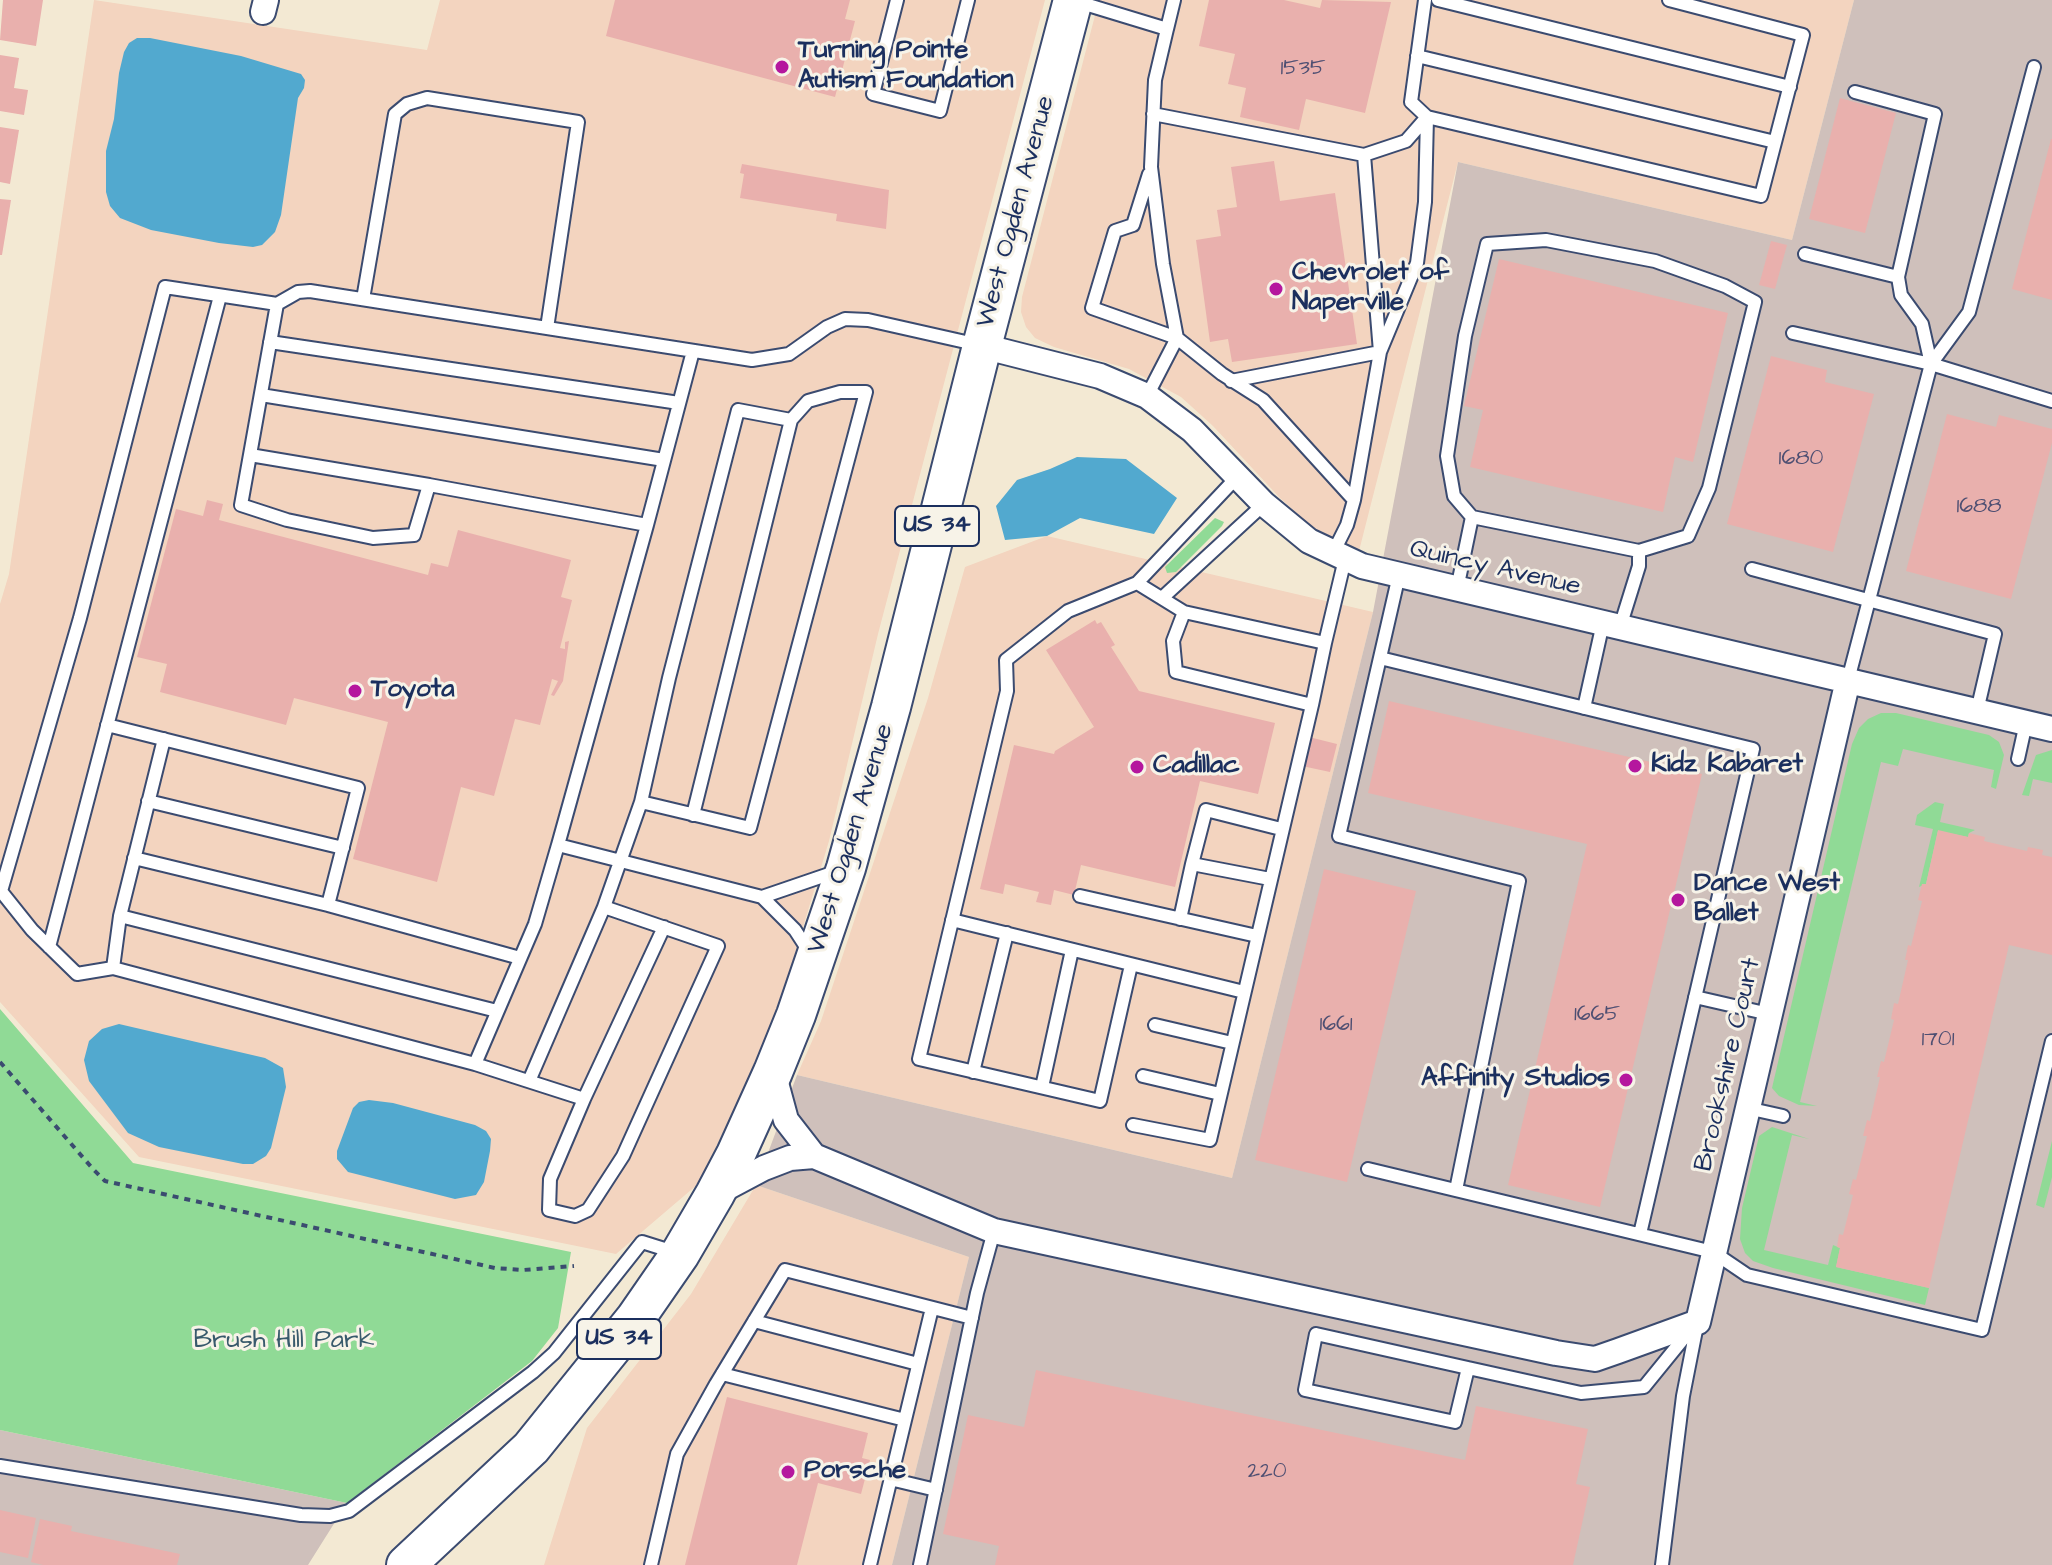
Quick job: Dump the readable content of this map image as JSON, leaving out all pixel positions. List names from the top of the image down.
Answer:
{
  "streets": {
    "main road": ["West Ogden Avenue", "US 34"],
    "street": ["Quincy Avenue", "Brookshire Court"]
  },
  "crossings": [
    ["West Ogden Avenue", "Quincy Avenue"],
    ["Quincy Avenue", "Brookshire Court"]
  ],
  "parks": ["Brush Hill Park"],
  "places": [
    "Turning Pointe Autism Foundation",
    "Chevrolet of Naperville",
    "Toyota",
    "Kidz Kabaret",
    "Cadillac",
    "Dance West Ballet",
    "Affinity Studios",
    "Porsche"
  ],
  "house_numbers": [
    "1535",
    "1680",
    "1688",
    "1665",
    "1661",
    "1701",
    "220"
  ]
}
